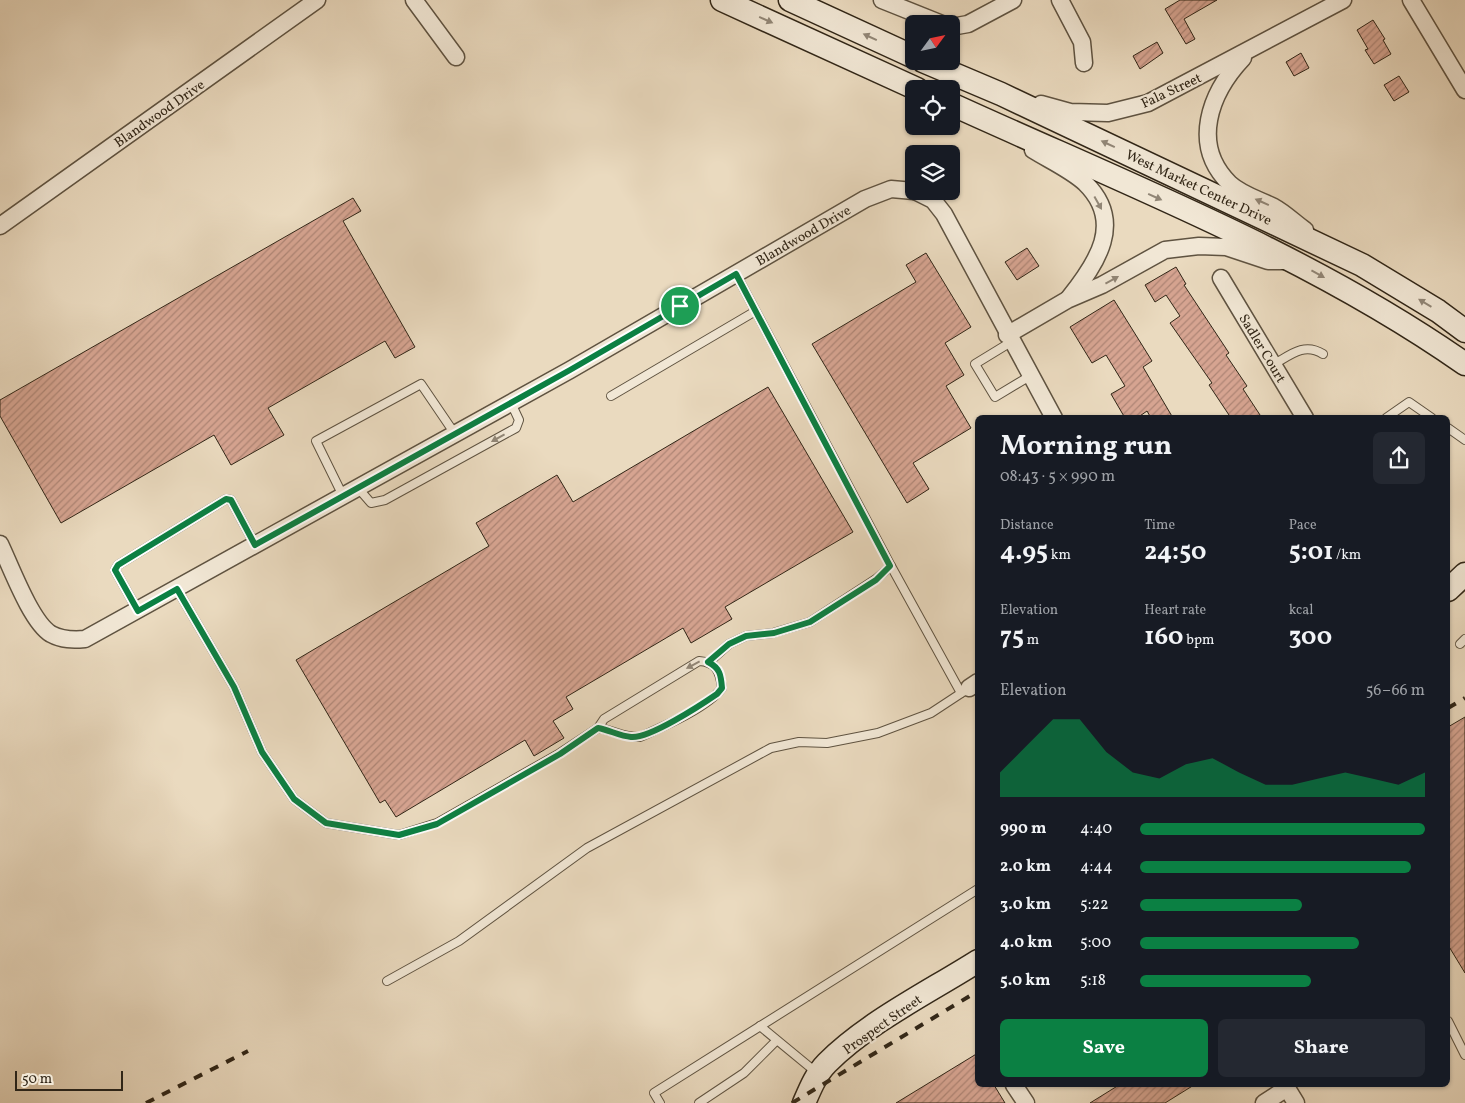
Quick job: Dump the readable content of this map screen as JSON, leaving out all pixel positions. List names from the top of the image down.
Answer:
{
  "streets": {
    "main road": ["West Market Center Drive", "Prospect Street"],
    "street": ["Fala Street", "Blandwood Drive", "Sadler Court"]
  },
  "crossings": [
    ["Fala Street", "West Market Center Drive"]
  ],
  "scale_bar": "50 m",
  "north": "top right",
  "page": {
    "heading": ["Morning run", "08:43 · 5 × 990 m"],
    "stats": [
      ["Distance", "4.95 km"],
      ["Time", "24:50"],
      ["Pace", "5:01 /km"],
      ["Elevation", "75 m"],
      ["Heart rate", "160 bpm"],
      ["kcal", "300"]
    ],
    "chart": ["Elevation", "56–66 m"],
    "list": [
      {
        "name": "990 m",
        "note": "4:40"
      },
      {
        "name": "2.0 km",
        "note": "4:44"
      },
      {
        "name": "3.0 km",
        "note": "5:22"
      },
      {
        "name": "4.0 km",
        "note": "5:00"
      },
      {
        "name": "5.0 km",
        "note": "5:18"
      }
    ],
    "buttons": ["Save", "Share"],
    "scale": "50 m"
  }
}
